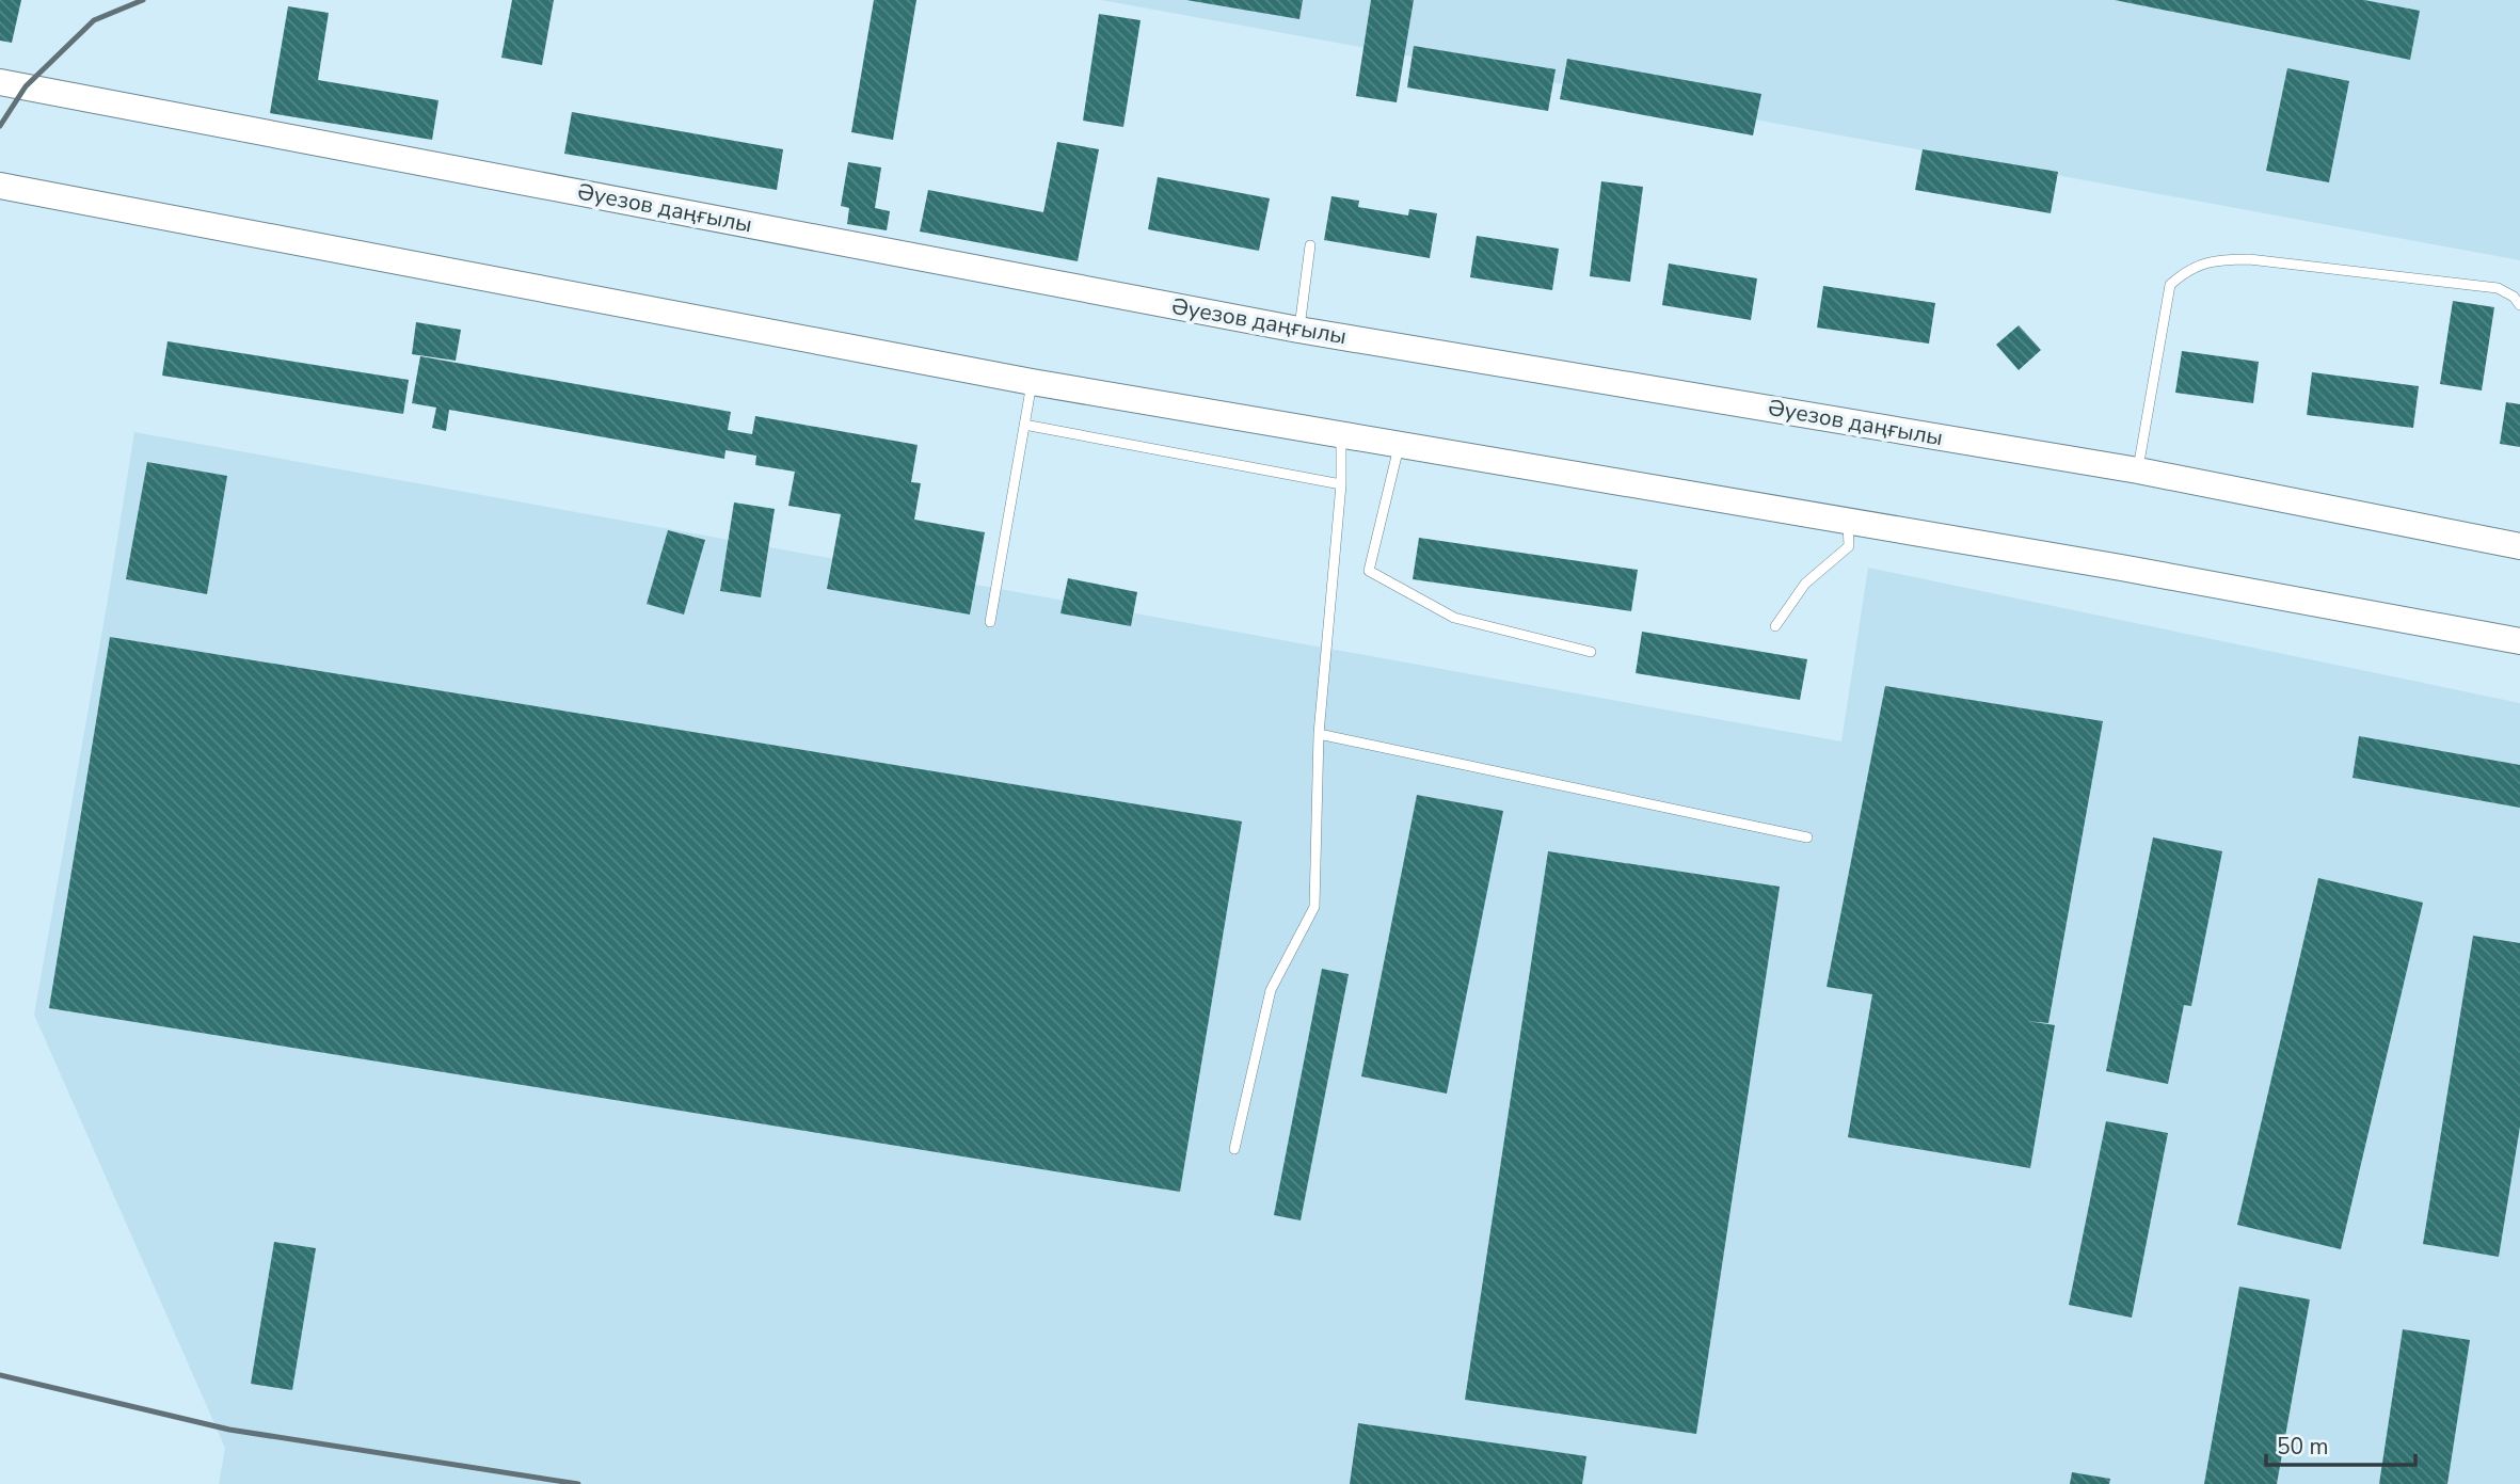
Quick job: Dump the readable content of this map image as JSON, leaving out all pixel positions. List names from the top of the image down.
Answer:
{
  "streets": {
    "main road": ["Әуезов даңғылы"]
  },
  "scale_bar": "50 m"
}
